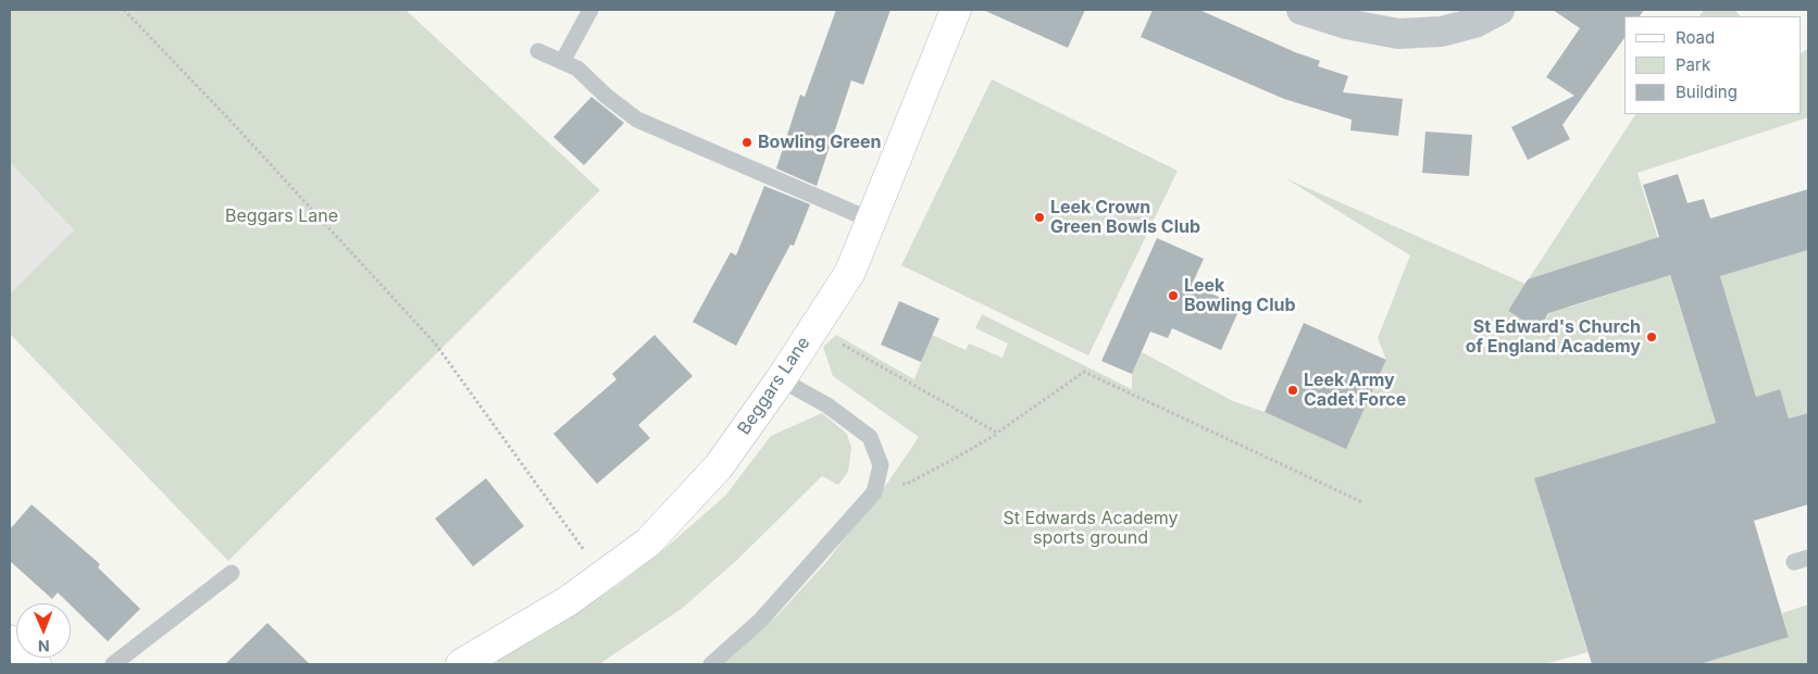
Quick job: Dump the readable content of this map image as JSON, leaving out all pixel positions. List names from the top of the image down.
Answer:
{
  "streets": {
    "street": ["Beggars Lane"]
  },
  "parks": ["Beggars Lane", "St Edwards Academy sports ground"],
  "places": [
    "Bowling Green",
    "Leek Crown Green Bowls Club",
    "Leek Bowling Club",
    "St Edward's Church of England Academy",
    "Leek Army Cadet Force"
  ],
  "legend": ["Road", "Park", "Building"],
  "north": "bottom"
}
